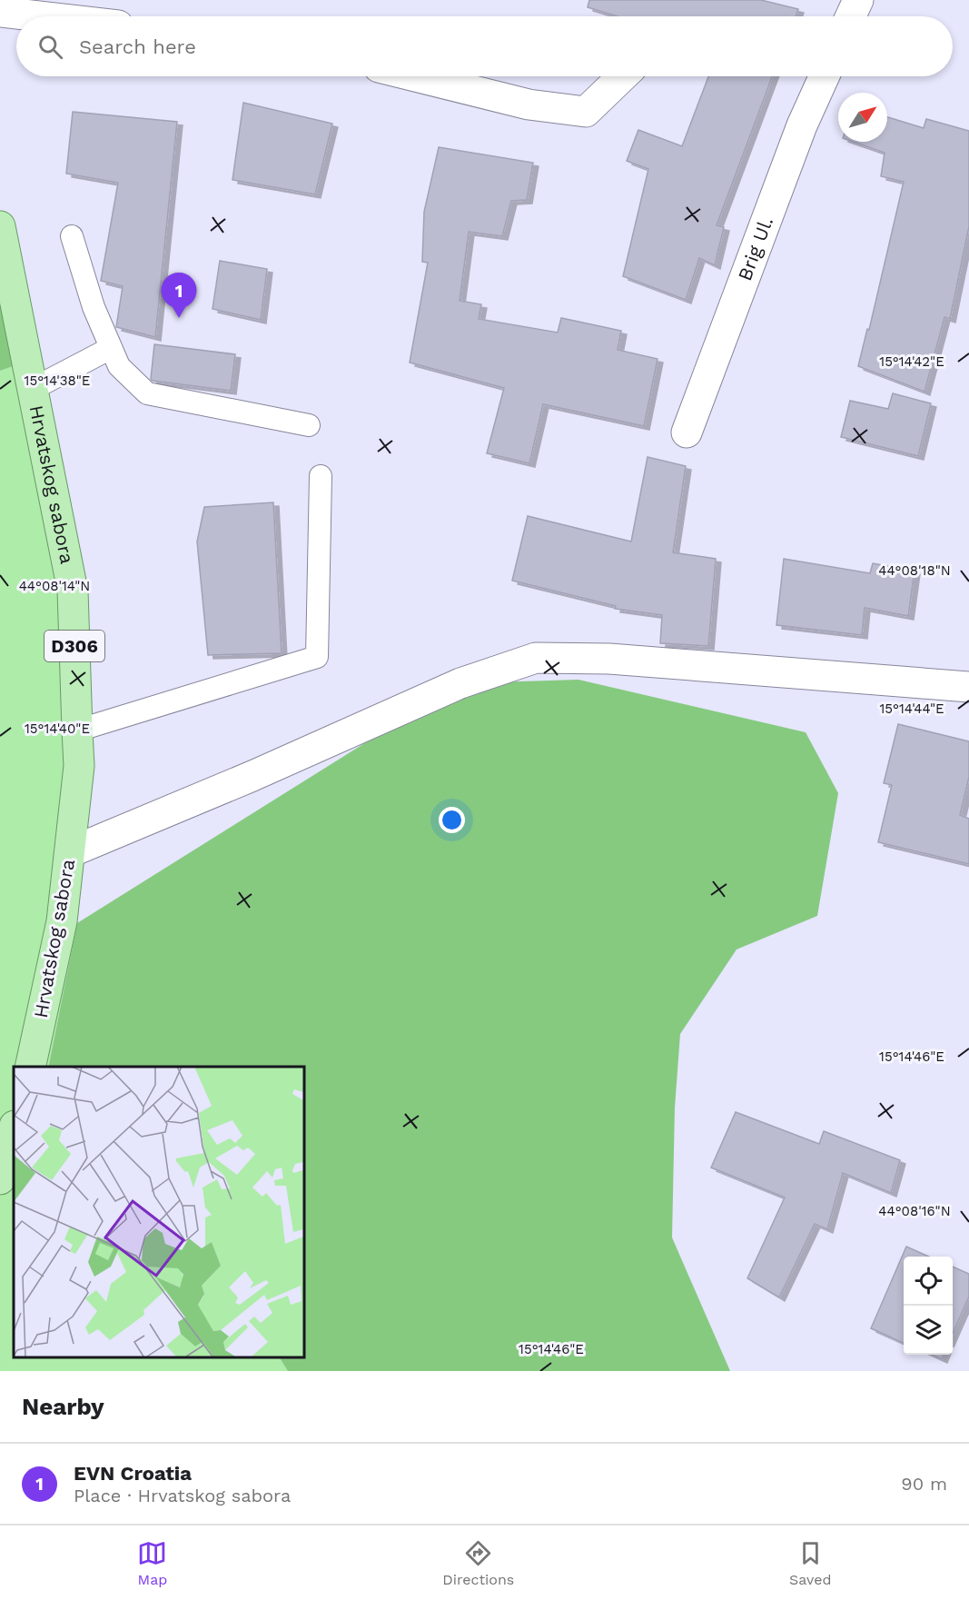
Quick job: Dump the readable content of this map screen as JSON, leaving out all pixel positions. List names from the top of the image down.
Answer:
{
  "streets": {
    "main road": ["Hrvatskog sabora", "D306"],
    "street": ["Brig Ul."]
  },
  "north": "top right",
  "page": {
    "search": "Search here",
    "pins": "1",
    "heading": "Nearby",
    "list": [
      {
        "mark": "1",
        "name": "EVN Croatia",
        "note": "Place · Hrvatskog sabora",
        "value": "90 m"
      }
    ],
    "nav": ["Map", "Directions", "Saved"]
  },
  "coordinates": [
    "15°14'42\"E",
    "15°14'38\"E",
    "44°08'18\"N",
    "44°08'14\"N",
    "15°14'44\"E",
    "15°14'40\"E",
    "15°14'46\"E",
    "44°08'16\"N"
  ]
}
